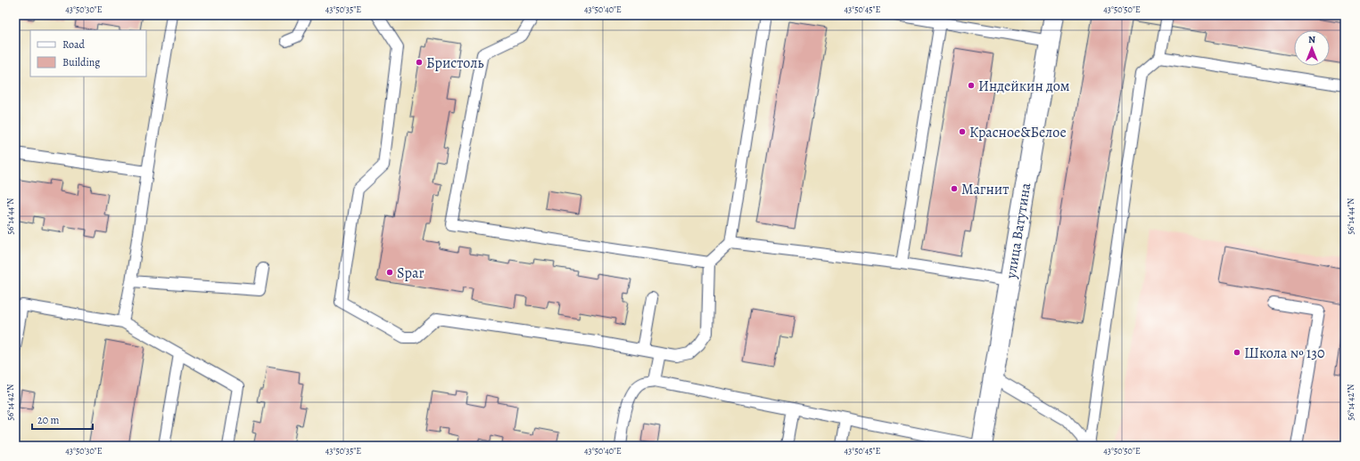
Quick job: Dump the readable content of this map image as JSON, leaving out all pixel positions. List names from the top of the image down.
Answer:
{
  "streets": {
    "street": ["улица Ватутина"]
  },
  "places": [
    "Бристоль",
    "Индейкин дом",
    "Красное&Белое",
    "Магнит",
    "Spar",
    "Школа № 130"
  ],
  "legend": ["Road", "Building"],
  "scale_bar": "20 m",
  "north": "top",
  "coordinates": [
    "43°50'30\"E",
    "43°50'35\"E",
    "43°50'40\"E",
    "43°50'45\"E",
    "43°50'50\"E",
    "56°14'44\"N",
    "56°14'42\"N"
  ]
}
